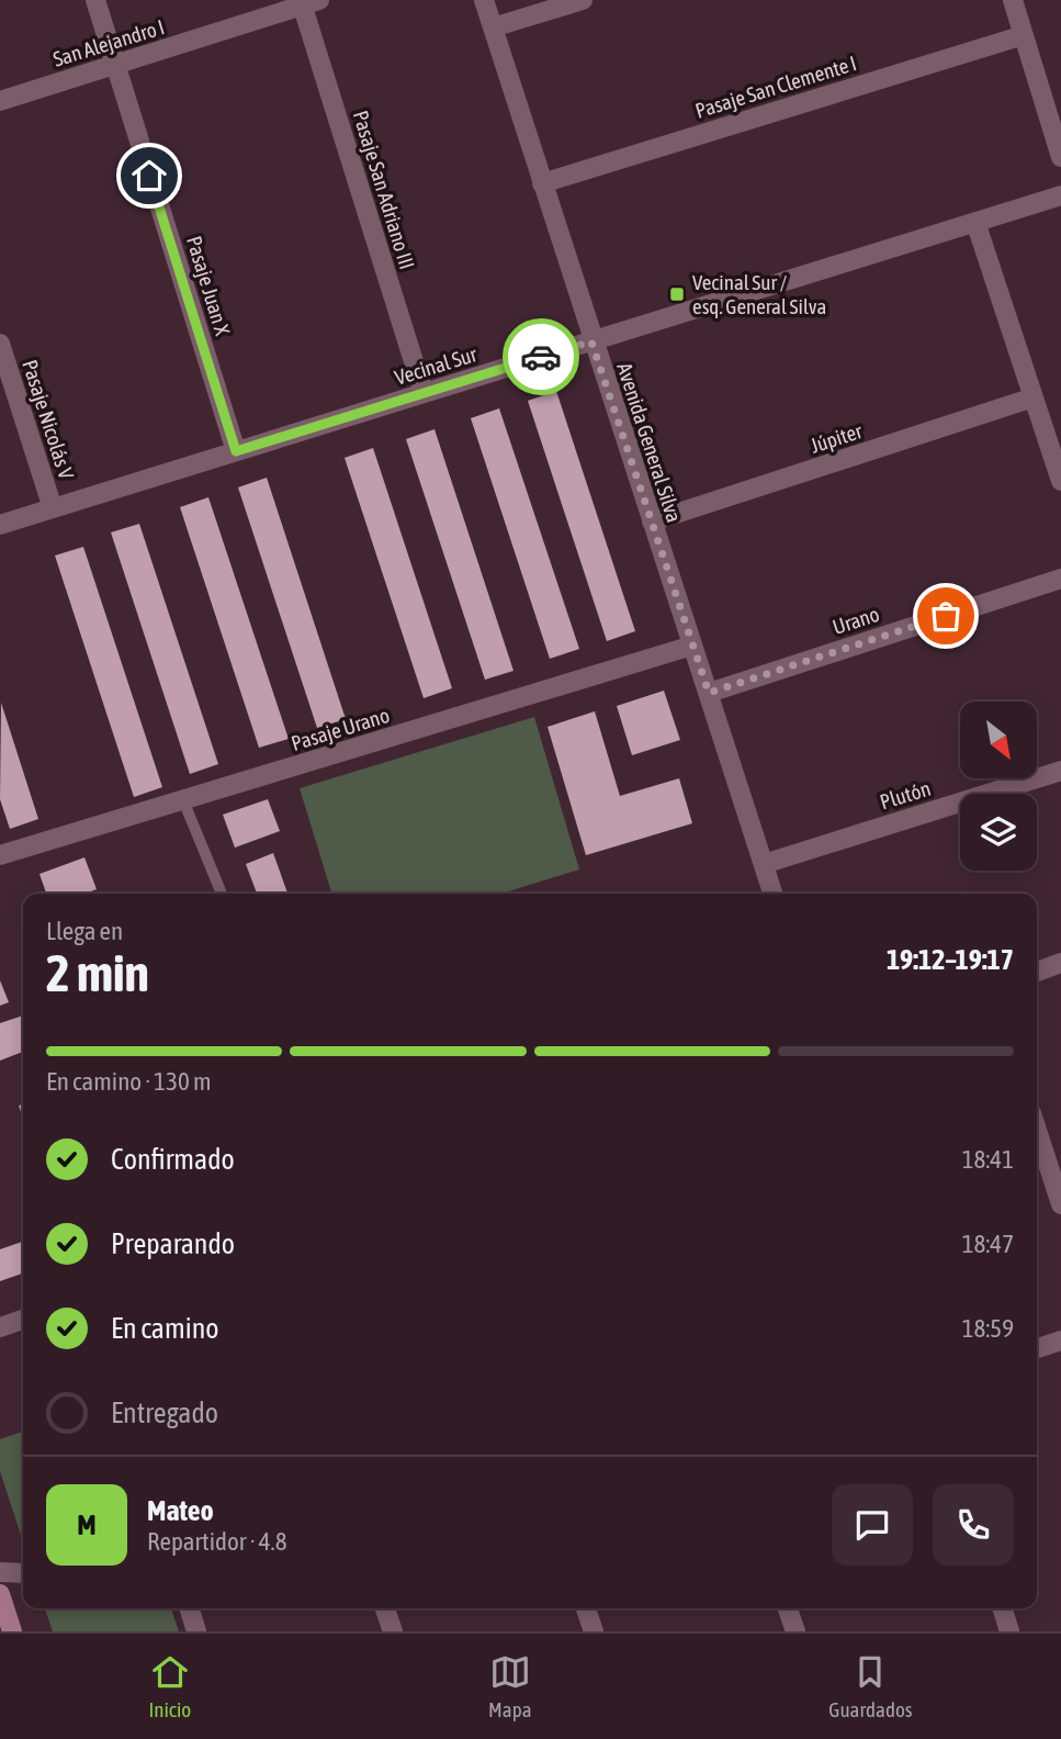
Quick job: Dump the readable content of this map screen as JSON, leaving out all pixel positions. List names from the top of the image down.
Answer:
{
  "streets": {
    "street": [
      "San Alejandro I",
      "Pasaje San Clemente I",
      "Pasaje San Adriano III",
      "Pasaje Juan X",
      "Vecinal Sur",
      "Pasaje Nicolás V",
      "Júpiter",
      "Avenida General Silva",
      "Urano",
      "Pasaje Urano",
      "Plutón"
    ]
  },
  "crossings": [
    ["San Alejandro I", "Pasaje San Adriano III"],
    ["San Alejandro I", "Pasaje Juan X"],
    ["Pasaje San Clemente I", "Avenida General Silva"],
    ["Pasaje San Adriano III", "Vecinal Sur"],
    ["Pasaje Juan X", "Vecinal Sur"],
    ["Vecinal Sur", "Pasaje Nicolás V"],
    ["Vecinal Sur", "Avenida General Silva"],
    ["Júpiter", "Avenida General Silva"],
    ["Avenida General Silva", "Urano"],
    ["Avenida General Silva", "Pasaje Urano"],
    ["Avenida General Silva", "Plutón"]
  ],
  "places": {
    "transit": ["Vecinal Sur / esq. General Silva"]
  },
  "north": "bottom right",
  "page": {
    "heading": ["2 min", "Llega en", "19:12–19:17"],
    "panel": ["Mateo", "Repartidor · 4.8"],
    "bar": "En camino · 130 m",
    "list": [
      ["Confirmado", "18:41"],
      ["Preparando", "18:47"],
      ["En camino", "18:59"],
      "Entregado"
    ],
    "round": "M",
    "tabs": ["Inicio", "Mapa", "Guardados"]
  }
}
